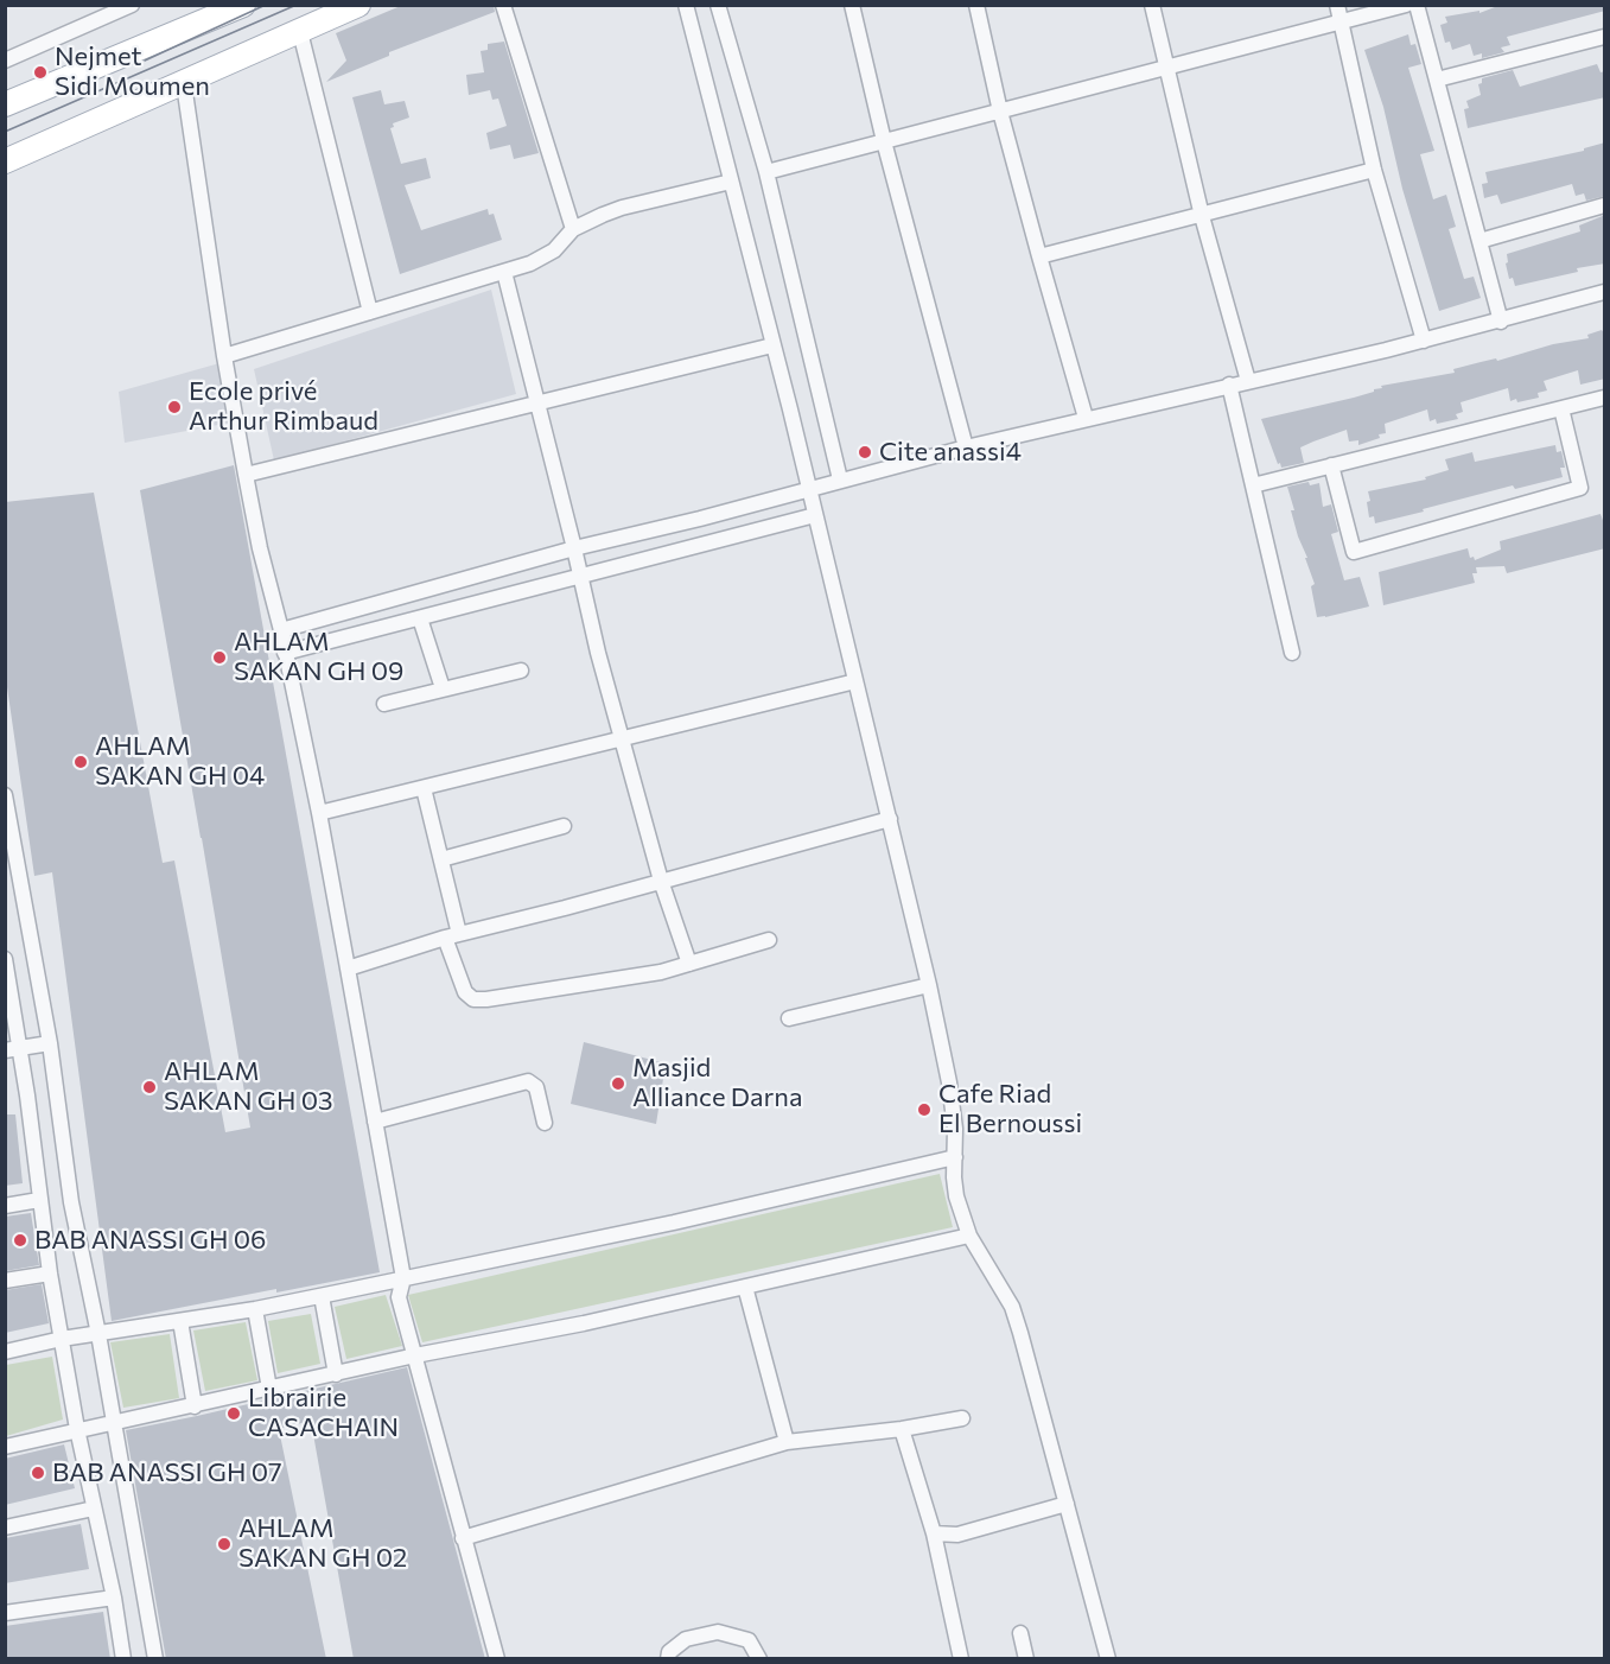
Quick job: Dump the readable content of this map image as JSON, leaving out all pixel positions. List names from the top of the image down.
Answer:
{
  "places": [
    "Nejmet Sidi Moumen",
    "Ecole privé Arthur Rimbaud",
    "Cite anassi4",
    "AHLAM SAKAN GH 09",
    "AHLAM SAKAN GH 04",
    "Masjid Alliance Darna",
    "AHLAM SAKAN GH 03",
    "Cafe Riad El Bernoussi",
    "BAB ANASSI GH 06",
    "Librairie CASACHAIN",
    "BAB ANASSI GH 07",
    "AHLAM SAKAN GH 02"
  ]
}
